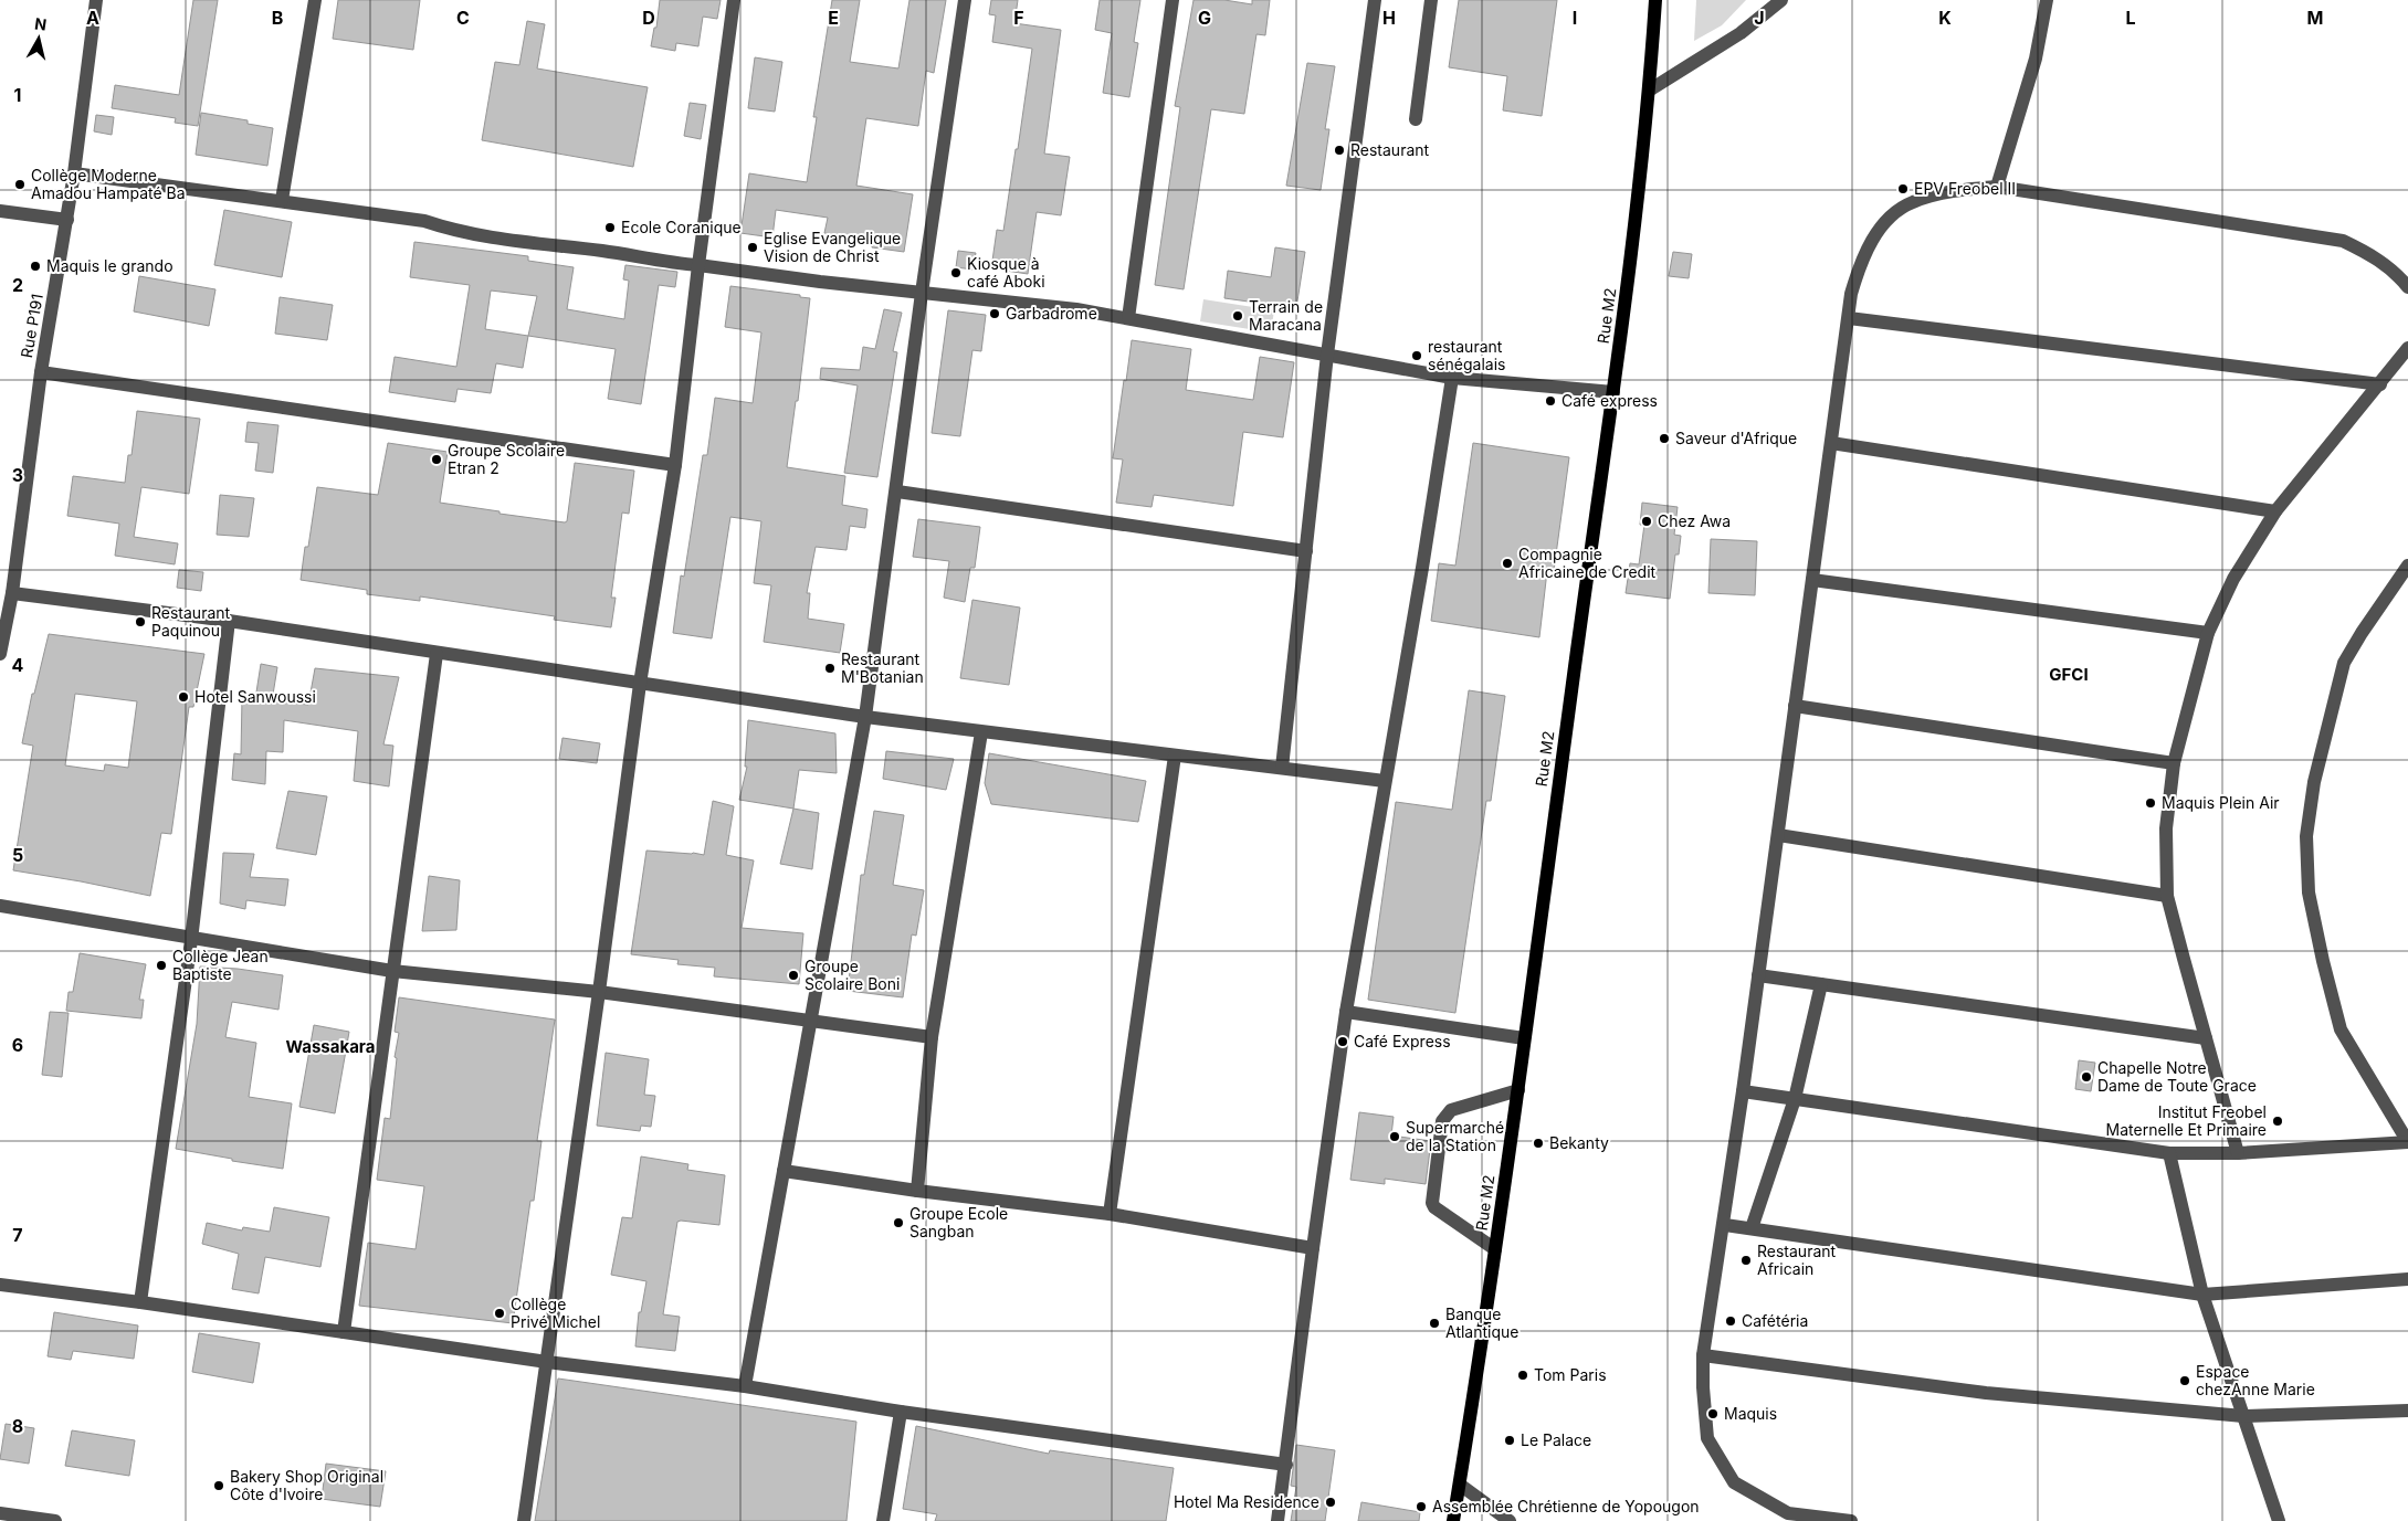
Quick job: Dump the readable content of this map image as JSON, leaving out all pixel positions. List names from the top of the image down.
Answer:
{
  "streets": {
    "main road": ["Rue M2"],
    "street": ["Rue P191"]
  },
  "districts": ["GFCI", "Wassakara"],
  "places": [
    "Restaurant",
    "Collège Moderne Amadou Hampaté Ba",
    "EPV Freobel II",
    "Ecole Coranique",
    "Eglise Evangelique Vision de Christ",
    "Maquis le grando",
    "Kiosque à café Aboki",
    "Garbadrome",
    "Terrain de Maracana",
    "restaurant sénégalais",
    "Café express",
    "Saveur d'Afrique",
    "Groupe Scolaire Etran 2",
    "Chez Awa",
    "Compagnie Africaine de Credit",
    "Restaurant Paquinou",
    "Restaurant M'Botanian",
    "Hotel Sanwoussi",
    "Maquis Plein Air",
    "Collège Jean Baptiste",
    "Groupe Scolaire Boni",
    "Café Express",
    "Chapelle Notre Dame de Toute Grace",
    "Institut Freobel Maternelle Et Primaire",
    "Supermarché de la Station",
    "Bekanty",
    "Groupe Ecole Sangban",
    "Restaurant Africain",
    "Collège Privé Michel",
    "Cafétéria",
    "Banque Atlantique",
    "Tom Paris",
    "Espace chezAnne Marie",
    "Maquis",
    "Le Palace",
    "Bakery Shop Original Côte d'Ivoire",
    "Hotel Ma Residence",
    "Assemblée Chrétienne de Yopougon"
  ],
  "north": "top",
  "grid": {
    "columns": [
      "A",
      "B",
      "C",
      "D",
      "E",
      "F",
      "G",
      "H",
      "I",
      "J",
      "K",
      "L",
      "M"
    ],
    "rows": [
      "1",
      "2",
      "3",
      "4",
      "5",
      "6",
      "7",
      "8"
    ]
  }
}
